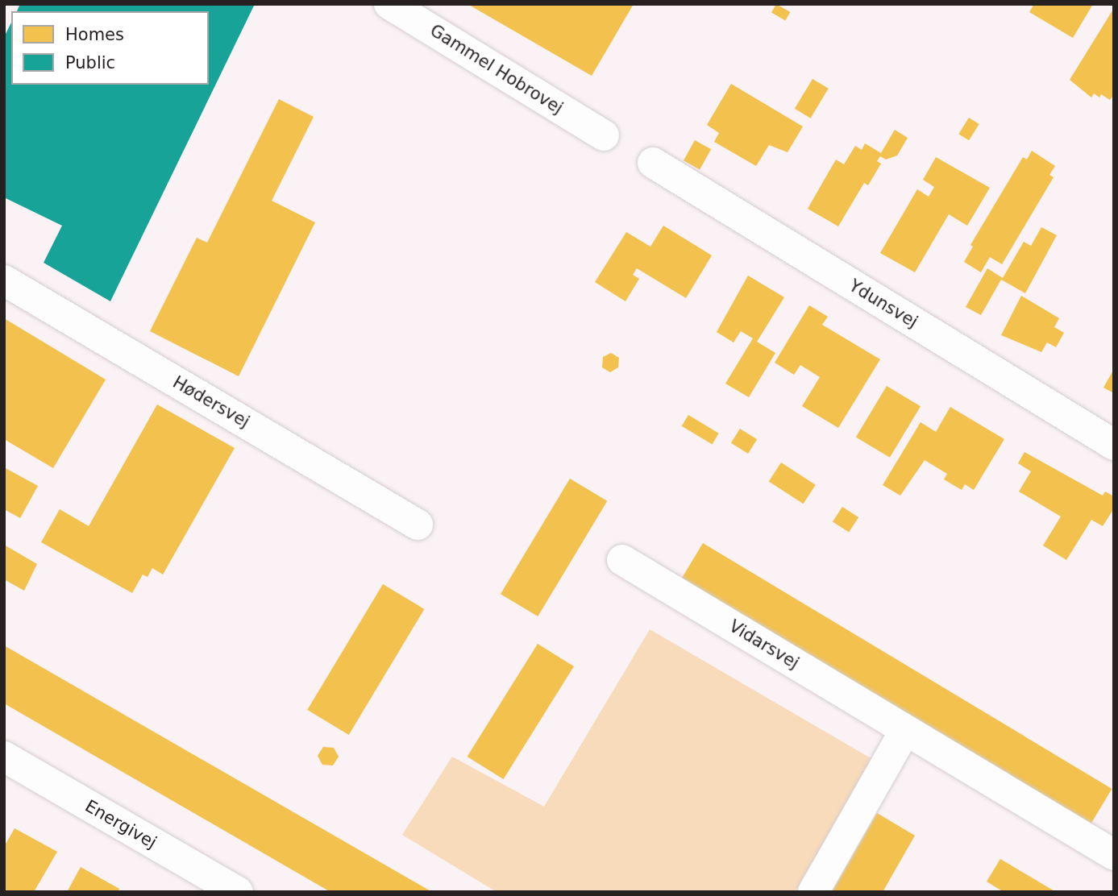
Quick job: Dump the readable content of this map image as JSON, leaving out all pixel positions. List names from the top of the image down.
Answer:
{
  "streets": {
    "street": [
      "Gammel Hobrovej",
      "Ydunsvej",
      "Hødersvej",
      "Vidarsvej",
      "Energivej"
    ]
  },
  "legend": ["Homes", "Public"]
}
